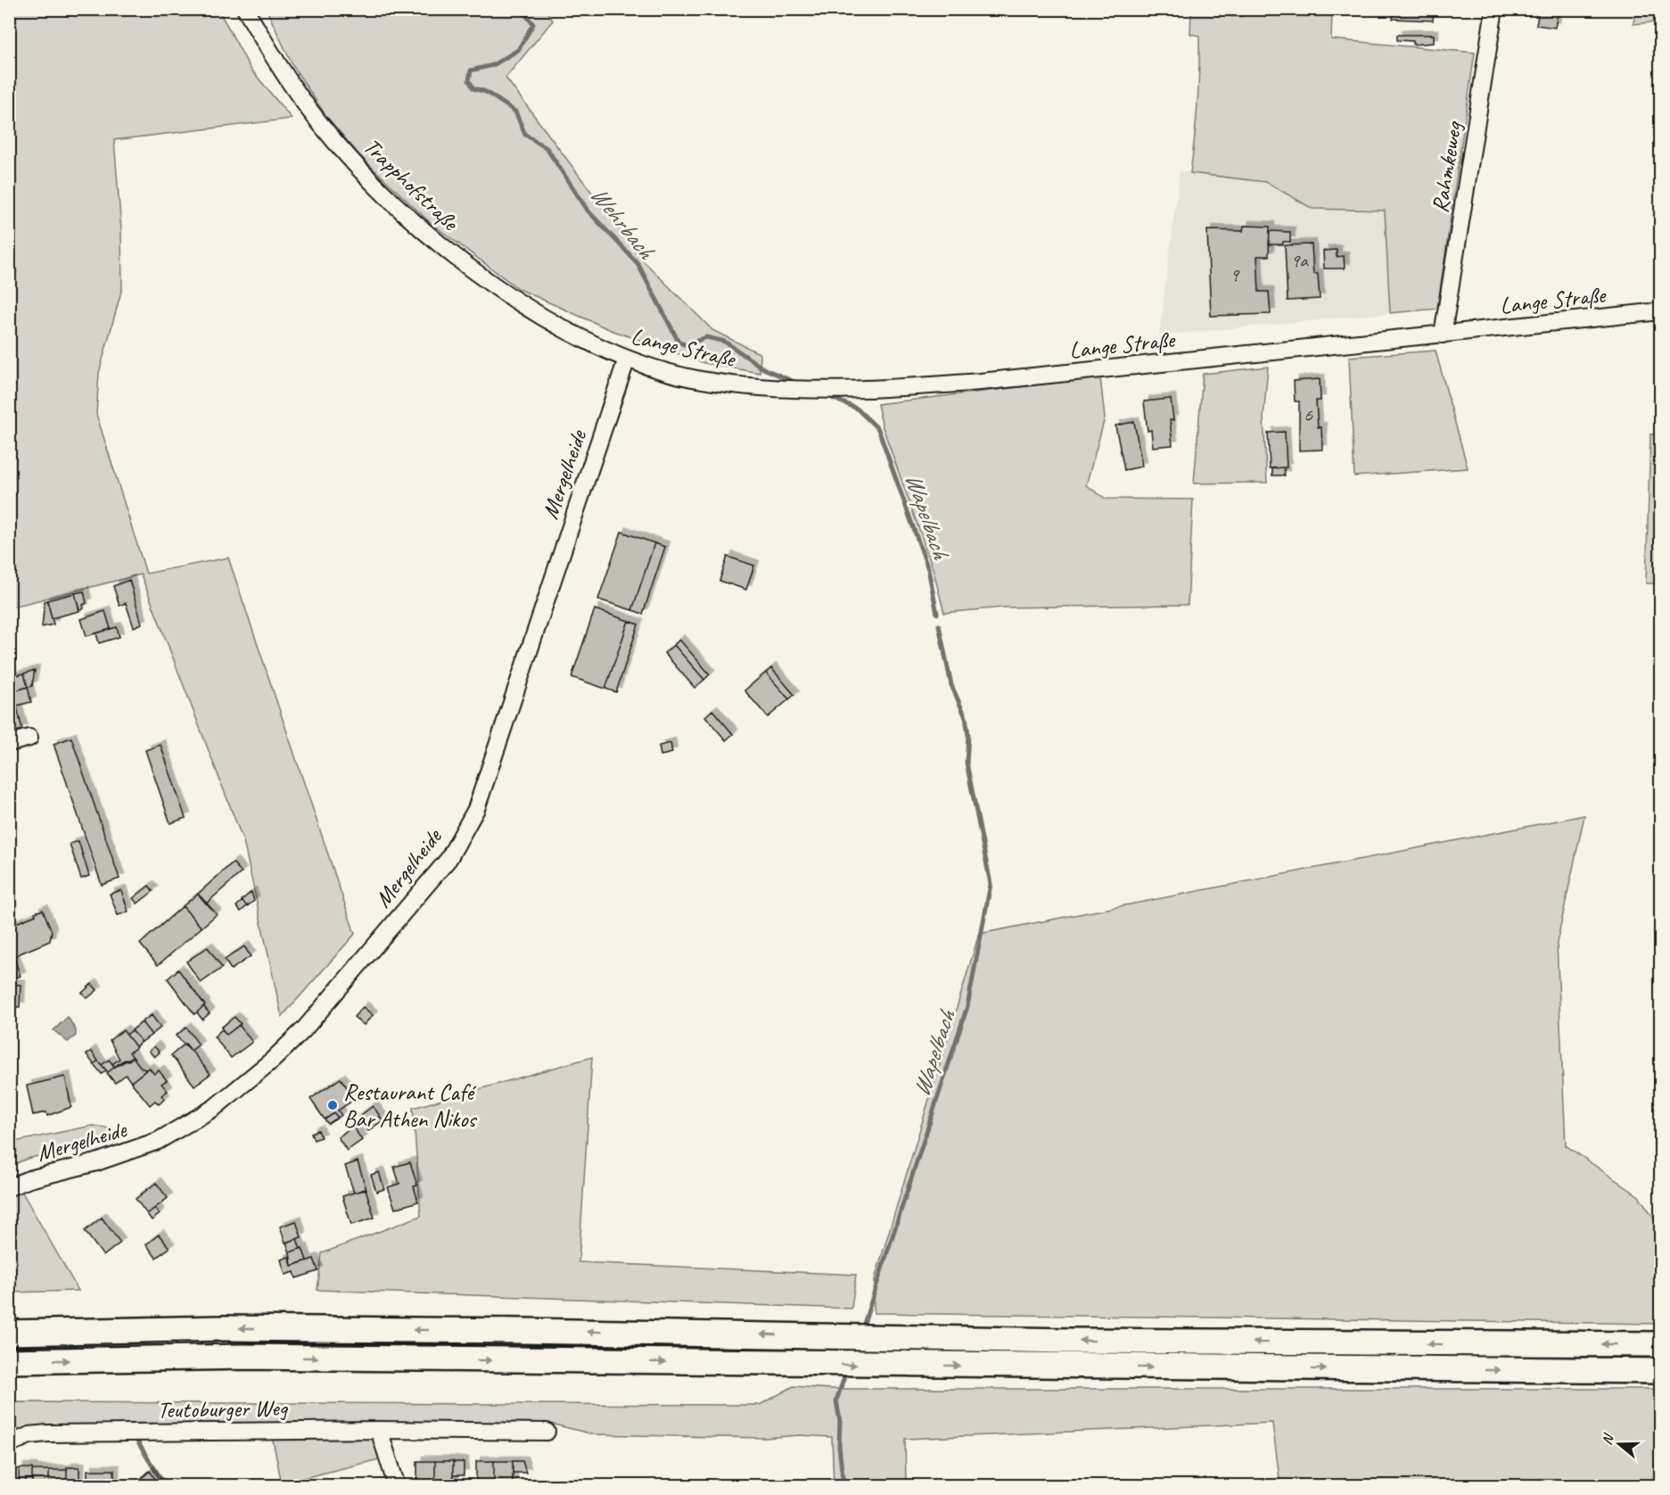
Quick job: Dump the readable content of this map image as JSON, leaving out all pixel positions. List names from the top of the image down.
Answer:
{
  "streets": {
    "street": [
      "Rahmkeweg",
      "Trapphofstraße",
      "Lange Straße",
      "Mergelheide",
      "Teutoburger Weg"
    ]
  },
  "crossings": [
    ["Rahmkeweg", "Lange Straße"],
    ["Trapphofstraße", "Lange Straße"],
    ["Lange Straße", "Mergelheide"]
  ],
  "water": ["Wehrbach", "Wapelbach"],
  "places": ["Restaurant Café Bar Athen Nikos"],
  "house_numbers": ["9a", "9", "6"],
  "north": "left"
}
